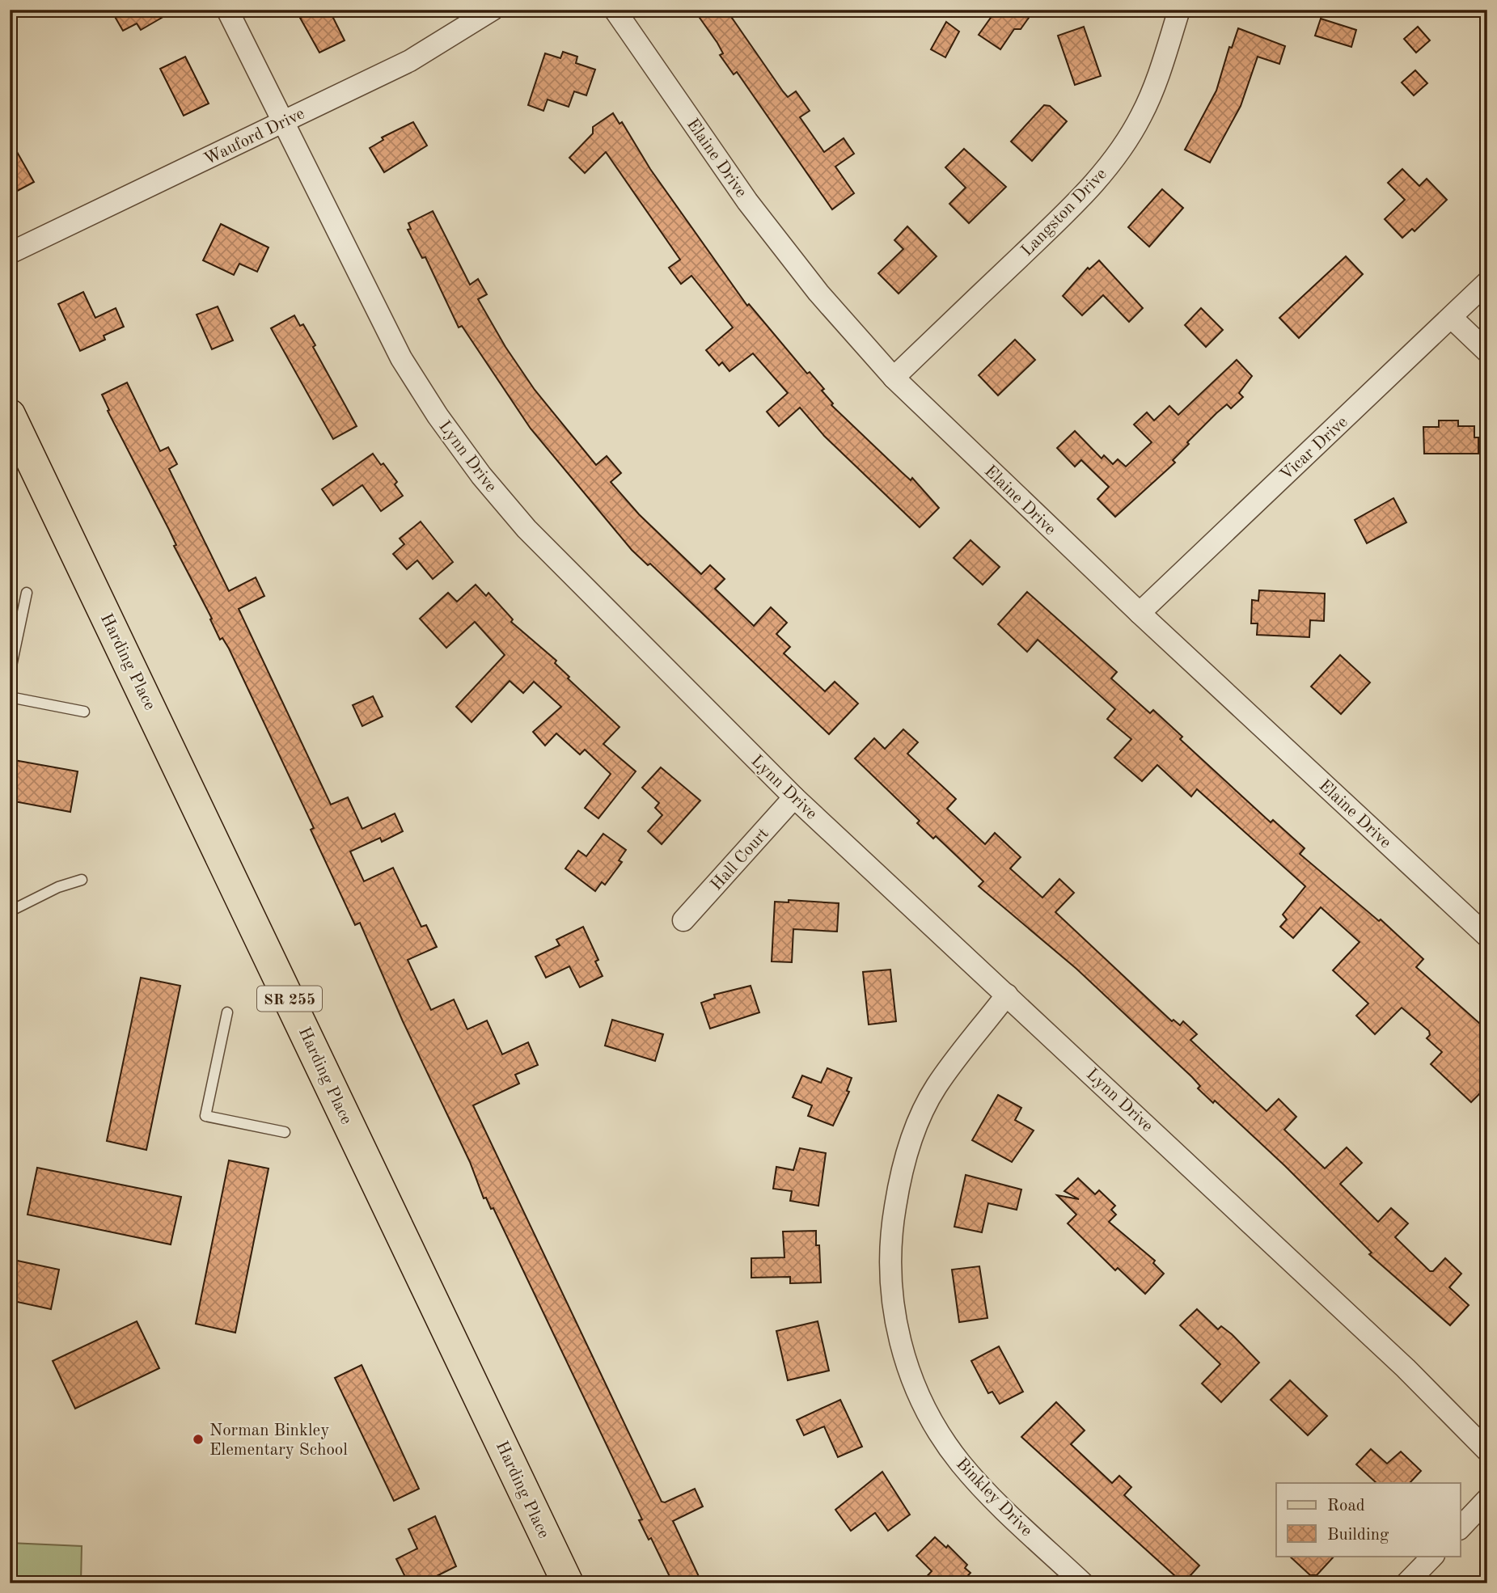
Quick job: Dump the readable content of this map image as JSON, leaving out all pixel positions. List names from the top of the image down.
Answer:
{
  "streets": {
    "main road": ["Harding Place", "SR 255"],
    "street": [
      "Wauford Drive",
      "Elaine Drive",
      "Langston Drive",
      "Vicar Drive",
      "Lynn Drive",
      "Hall Court",
      "Binkley Drive"
    ]
  },
  "crossings": [
    ["Wauford Drive", "Lynn Drive"],
    ["Elaine Drive", "Langston Drive"],
    ["Elaine Drive", "Vicar Drive"],
    ["Lynn Drive", "Hall Court"],
    ["Lynn Drive", "Binkley Drive"]
  ],
  "places": ["Norman Binkley Elementary School"],
  "legend": ["Road", "Building"]
}
